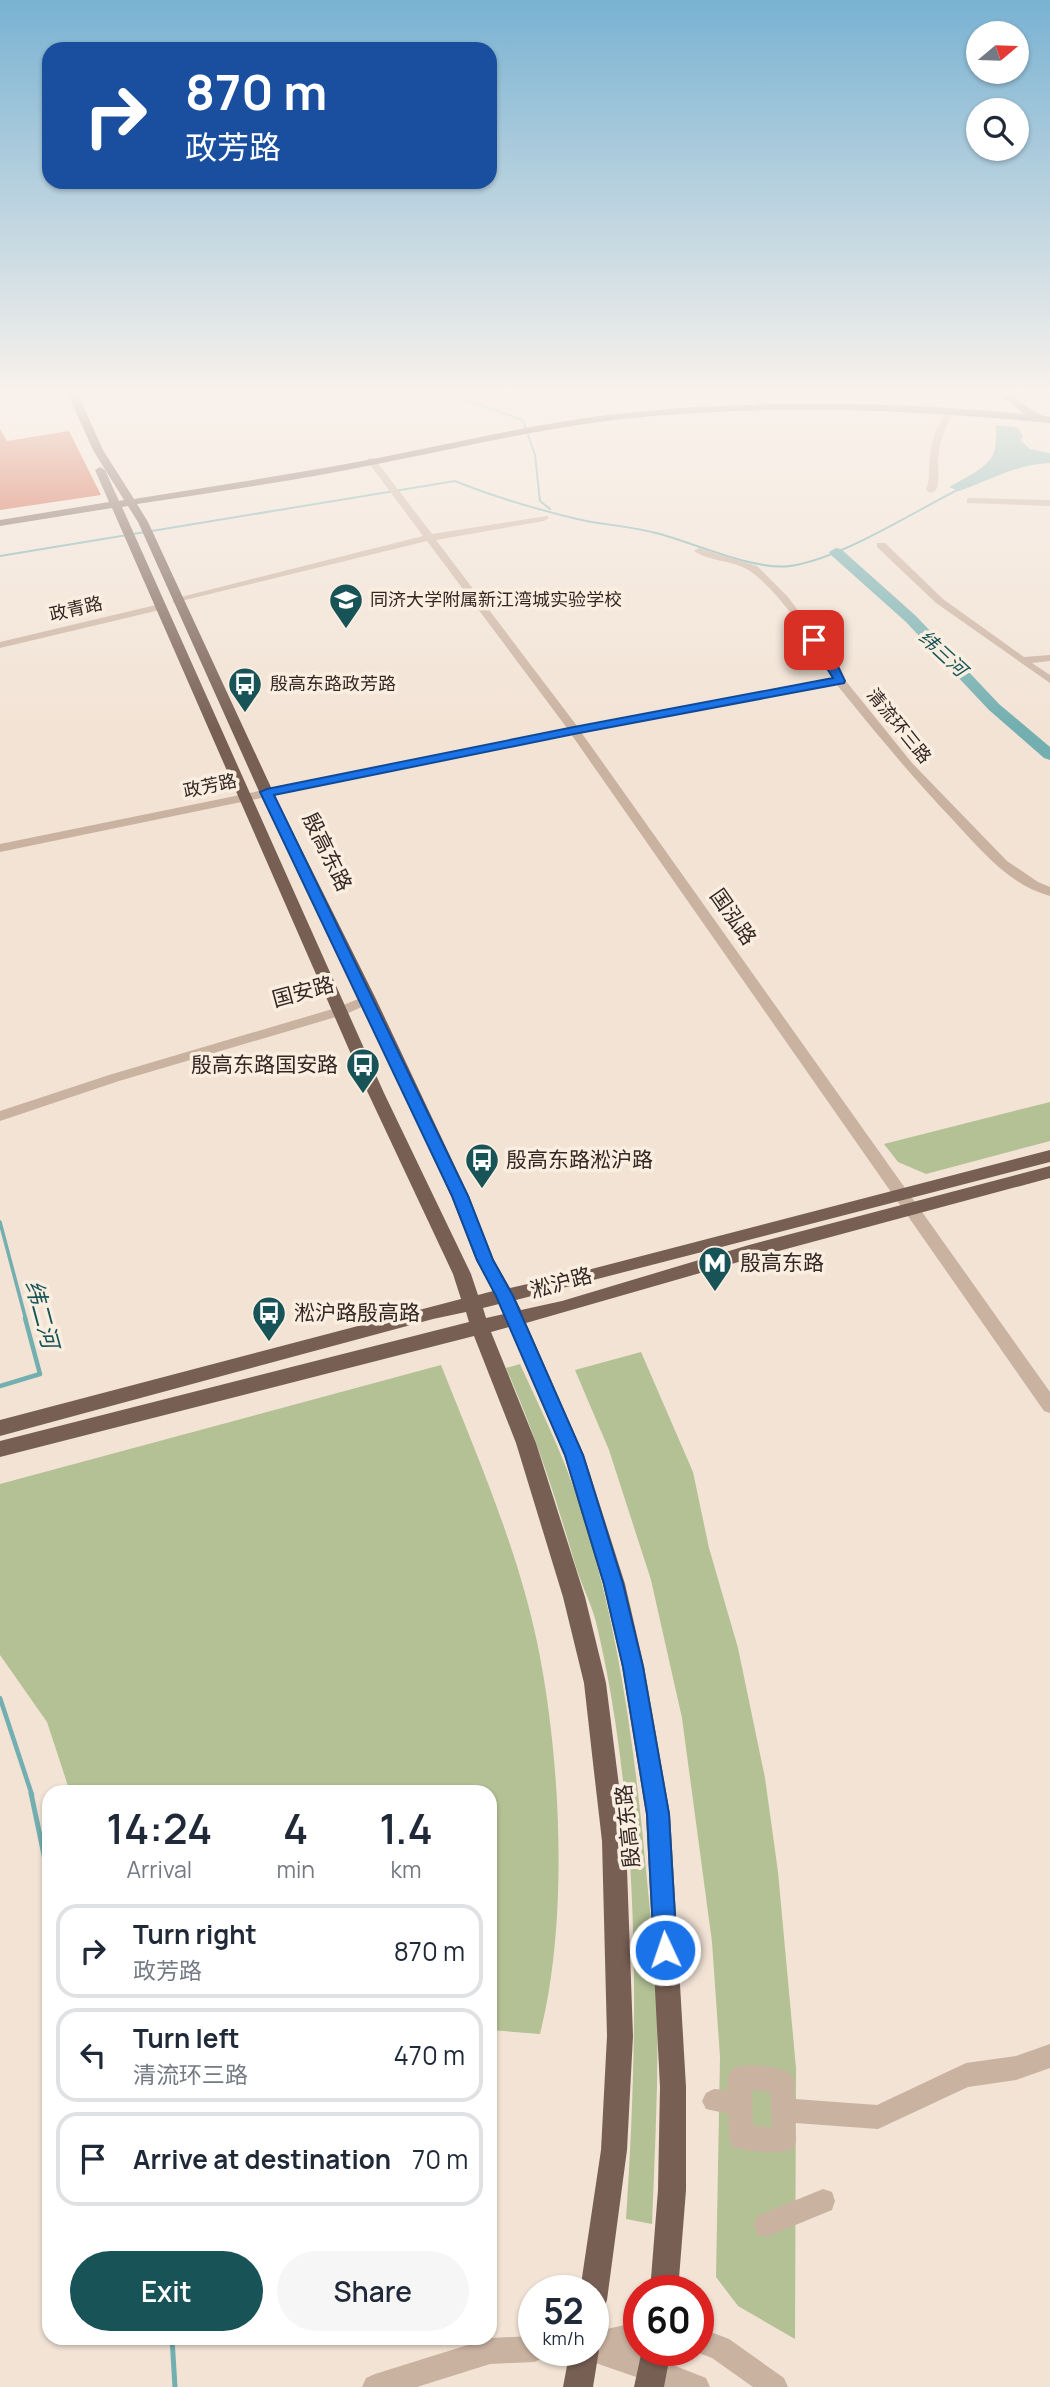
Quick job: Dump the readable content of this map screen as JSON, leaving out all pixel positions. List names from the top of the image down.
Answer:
{
  "streets": {
    "main road": ["殷高东路", "淞沪路"],
    "street": [
      "政青路",
      "清流环三路",
      "政芳路",
      "国泓路",
      "国安路"
    ]
  },
  "crossings": [
    ["政青路", "殷高东路"],
    ["清流环三路", "政芳路"],
    ["政芳路", "殷高东路"],
    ["政芳路", "国泓路"],
    ["殷高东路", "国安路"],
    ["殷高东路", "淞沪路"],
    ["国泓路", "淞沪路"]
  ],
  "water": ["纬三河", "纬二河"],
  "places": {
    "school or university": ["同济大学附属新江湾城实验学校"],
    "bus stop": [
      "殷高东路政芳路",
      "殷高东路国安路",
      "殷高东路淞沪路",
      "淞沪路殷高路"
    ],
    "metro station": ["殷高东路"]
  },
  "north": "right",
  "page": {
    "turn": ["870 m", "政芳路"],
    "eta": [
      "14:24",
      "Arrival",
      "4",
      "min",
      "1.4",
      "km"
    ],
    "list": [
      {
        "name": "Turn right",
        "note": "政芳路",
        "value": "870 m"
      },
      {
        "name": "Turn left",
        "note": "清流环三路",
        "value": "470 m"
      },
      {
        "name": "Arrive at destination",
        "value": "70 m"
      }
    ],
    "buttons": ["Exit", "Share"],
    "speed": "52 km/h",
    "limit": "60"
  }
}
